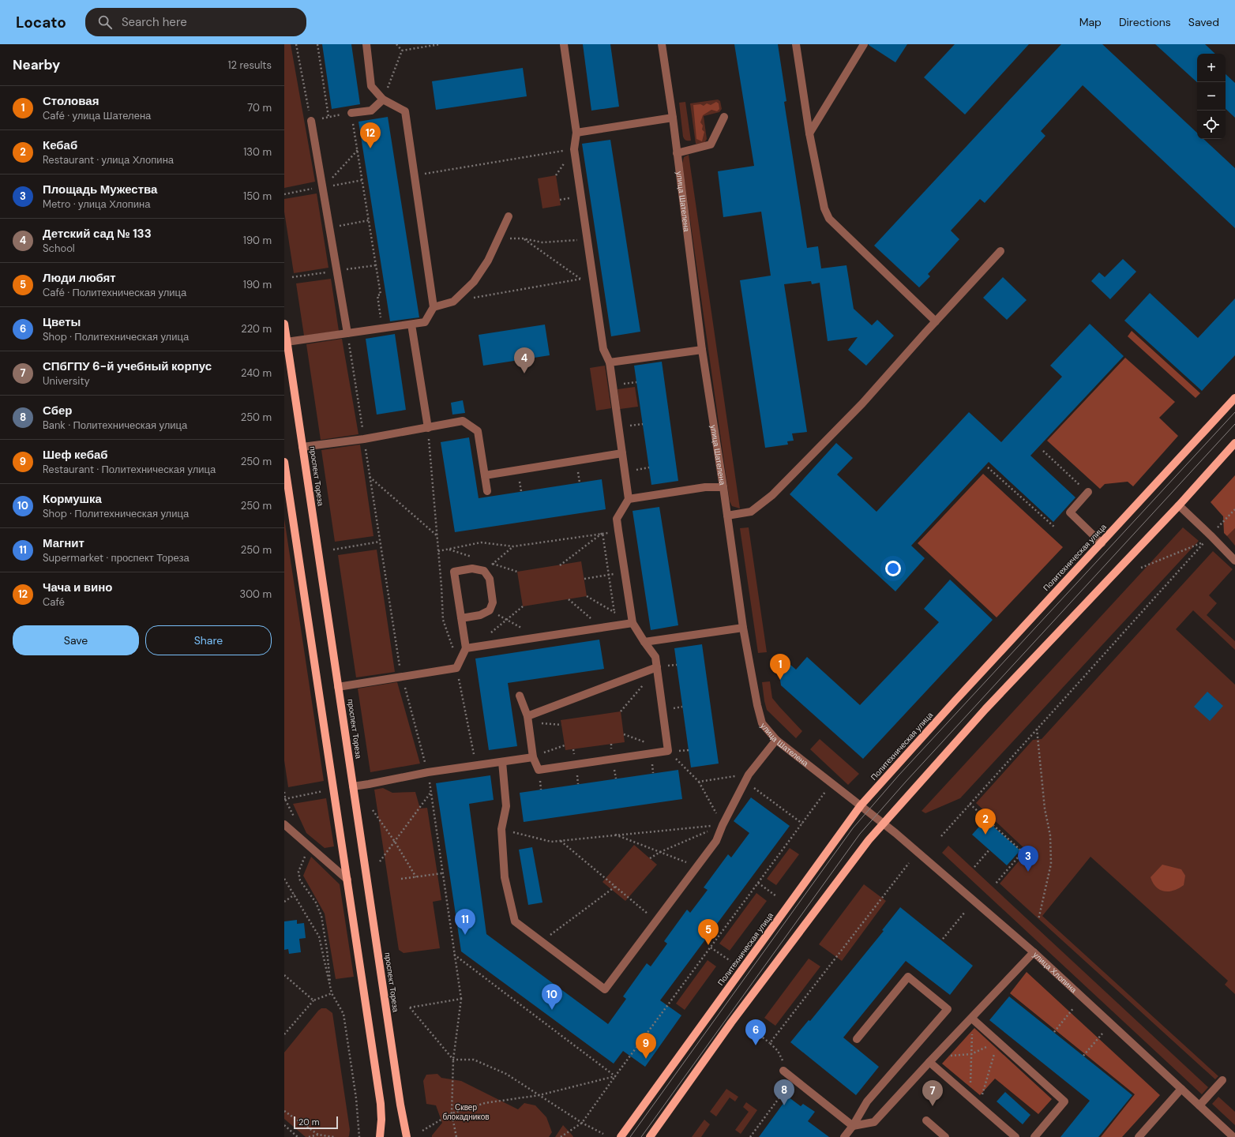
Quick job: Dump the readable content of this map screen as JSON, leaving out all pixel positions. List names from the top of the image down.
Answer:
{
  "streets": {
    "main road": ["проспект Тореза", "Политехническая улица"],
    "street": ["улица Шателена", "улица Хлопина"]
  },
  "crossings": [
    ["улица Шателена", "Политехническая улица"],
    ["улица Шателена", "улица Хлопина"]
  ],
  "parks": ["Сквер блокадников"],
  "scale_bar": "20 m",
  "page": {
    "header": "Locato",
    "search": "Search here",
    "nav": ["Map", "Directions", "Saved"],
    "heading": ["Nearby", "12 results"],
    "map_buttons": ["+", "−"],
    "list": [
      {
        "mark": "1",
        "name": "Столовая",
        "note": "Café · улица Шателена",
        "value": "70 m"
      },
      {
        "mark": "2",
        "name": "Кебаб",
        "note": "Restaurant · улица Хлопина",
        "value": "130 m"
      },
      {
        "mark": "3",
        "name": "Площадь Мужества",
        "note": "Metro · улица Хлопина",
        "value": "150 m"
      },
      {
        "mark": "4",
        "name": "Детский сад № 133",
        "note": "School",
        "value": "190 m"
      },
      {
        "mark": "5",
        "name": "Люди любят",
        "note": "Café · Политехническая улица",
        "value": "190 m"
      },
      {
        "mark": "6",
        "name": "Цветы",
        "note": "Shop · Политехническая улица",
        "value": "220 m"
      },
      {
        "mark": "7",
        "name": "СПбГПУ 6-й учебный корпус",
        "note": "University",
        "value": "240 m"
      },
      {
        "mark": "8",
        "name": "Сбер",
        "note": "Bank · Политехническая улица",
        "value": "250 m"
      },
      {
        "mark": "9",
        "name": "Шеф кебаб",
        "note": "Restaurant · Политехническая улица",
        "value": "250 m"
      },
      {
        "mark": "10",
        "name": "Кормушка",
        "note": "Shop · Политехническая улица",
        "value": "250 m"
      },
      {
        "mark": "11",
        "name": "Магнит",
        "note": "Supermarket · проспект Тореза",
        "value": "250 m"
      },
      {
        "mark": "12",
        "name": "Чача и вино",
        "note": "Café",
        "value": "300 m"
      }
    ],
    "pins": [
      "12",
      "4",
      "1",
      "2",
      "3",
      "11",
      "5",
      "10",
      "6",
      "9",
      "8",
      "7"
    ],
    "buttons": ["Save", "Share"],
    "scale": "20 m"
  }
}
